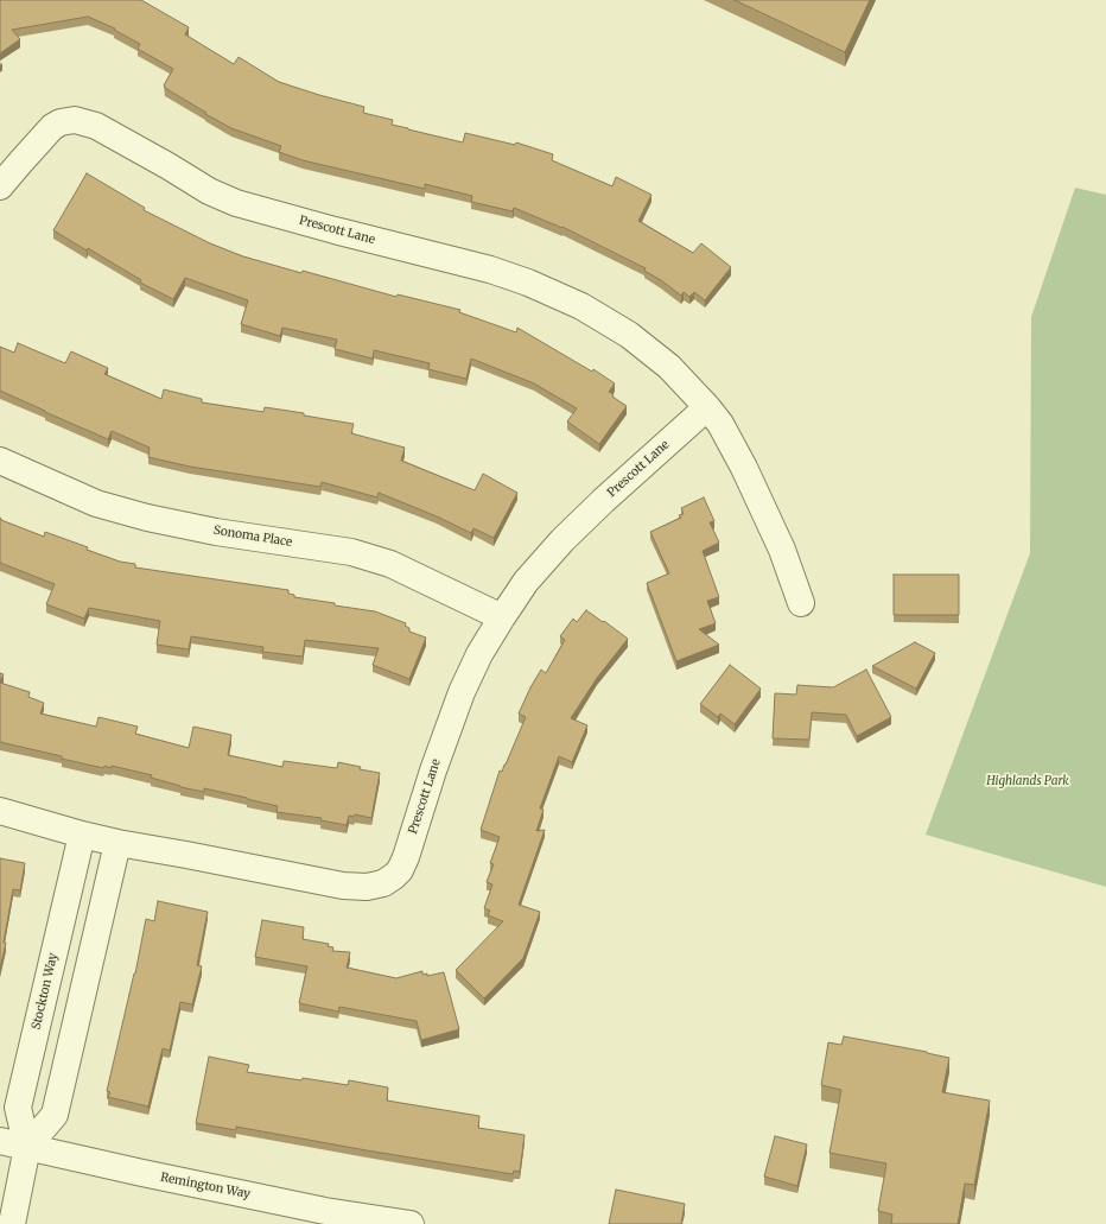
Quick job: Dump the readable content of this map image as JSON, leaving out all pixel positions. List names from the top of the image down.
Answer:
{
  "streets": {
    "street": [
      "Prescott Lane",
      "Sonoma Place",
      "Stockton Way",
      "Remington Way"
    ]
  },
  "crossings": [
    ["Prescott Lane", "Sonoma Place"],
    ["Prescott Lane", "Stockton Way"],
    ["Stockton Way", "Remington Way"]
  ],
  "parks": ["Highlands Park"]
}
